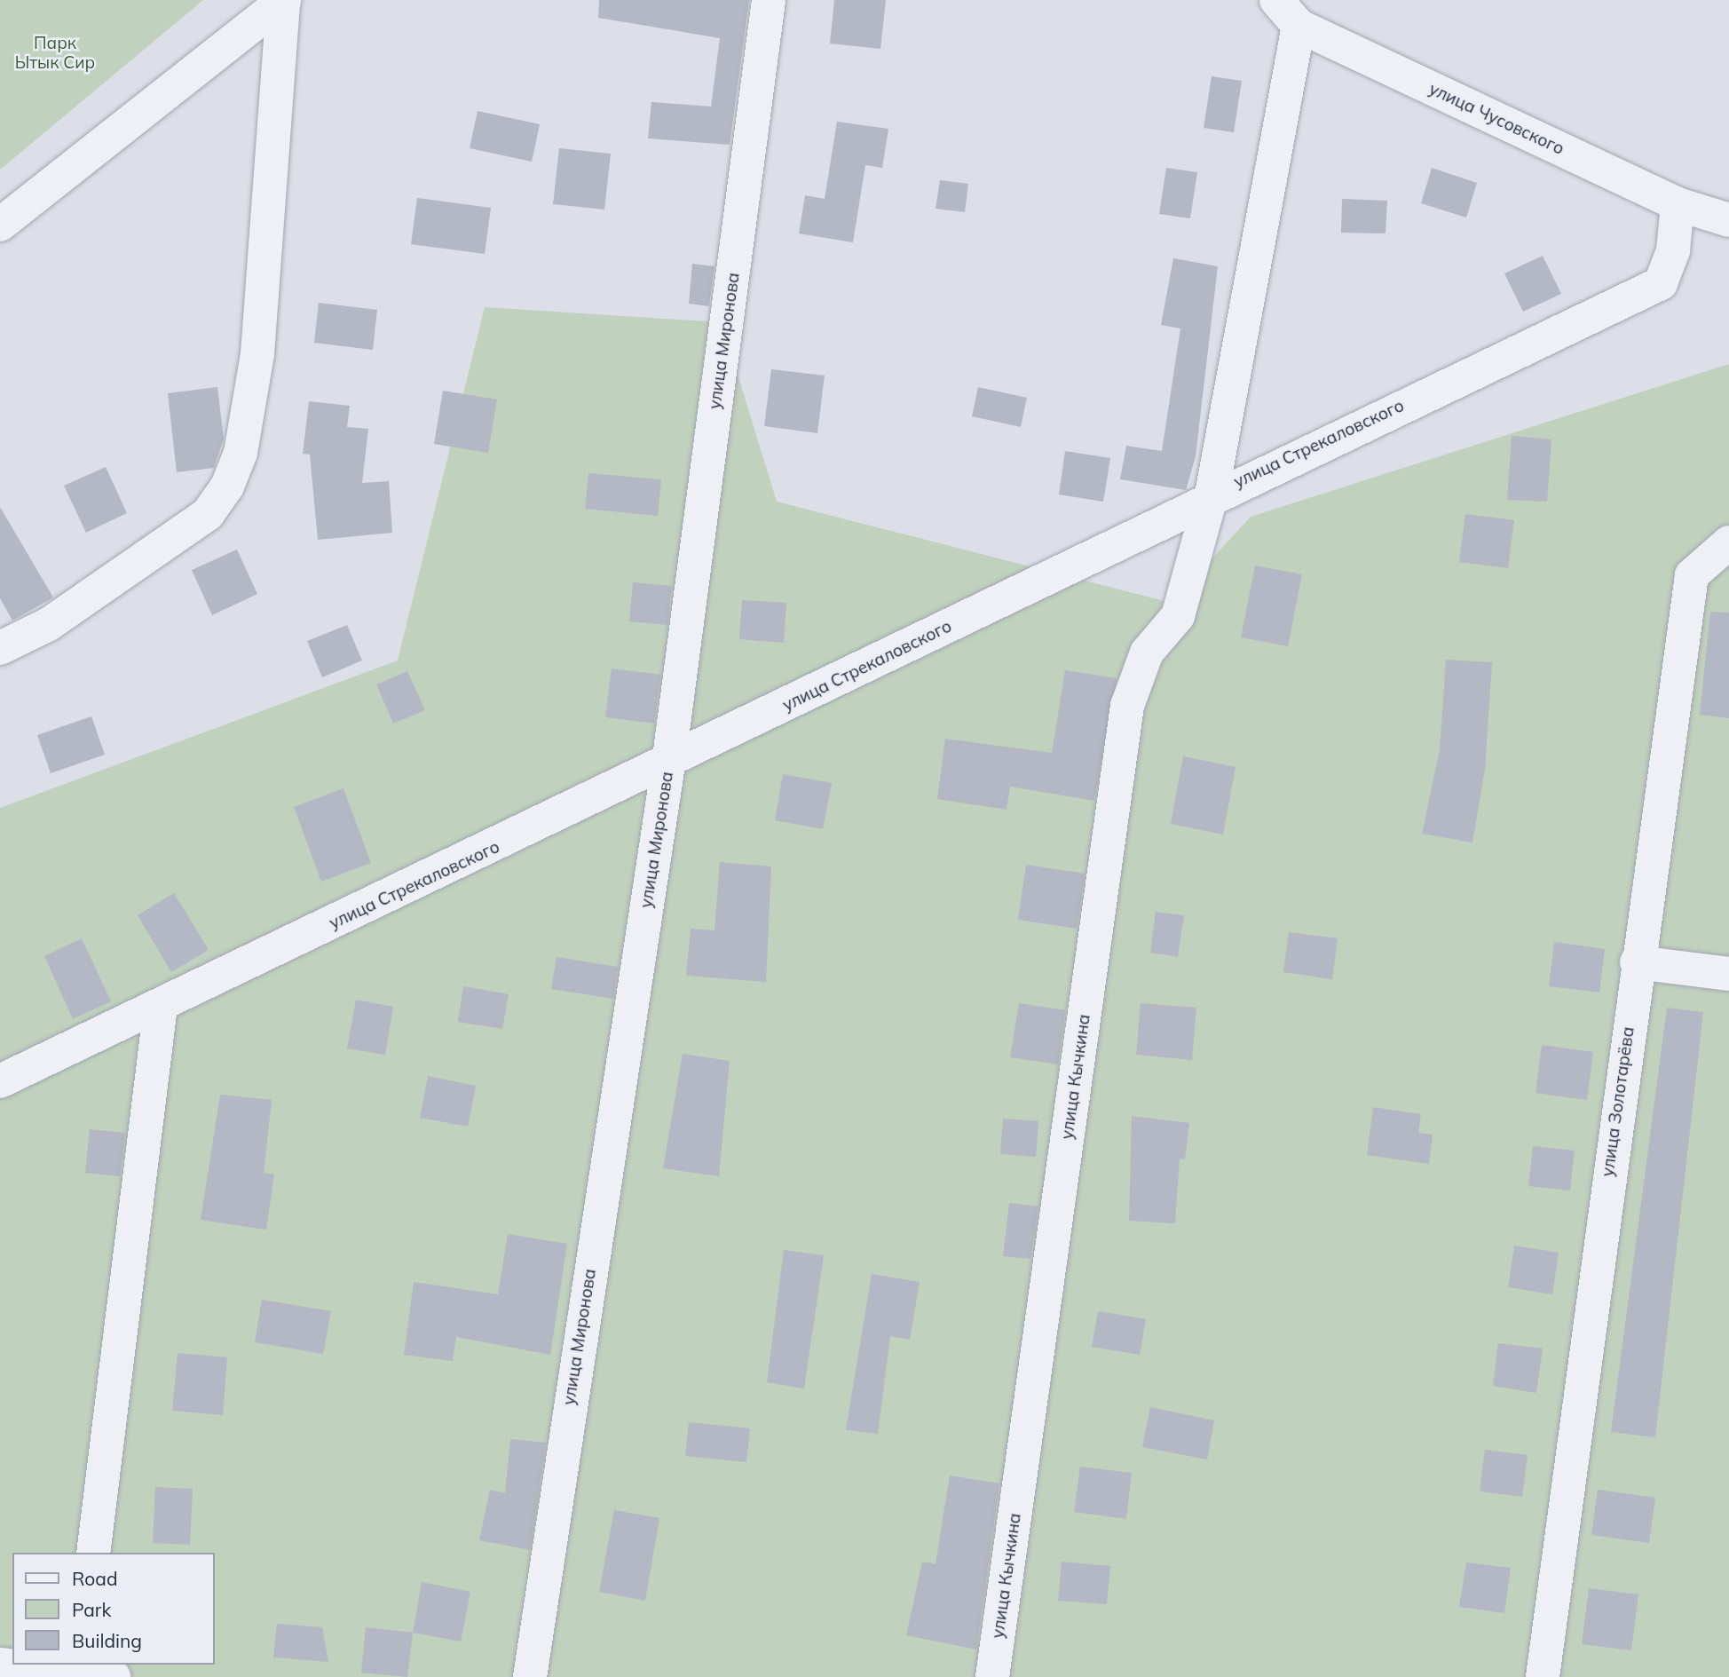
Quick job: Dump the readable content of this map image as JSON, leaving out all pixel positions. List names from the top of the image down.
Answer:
{
  "streets": {
    "street": [
      "улица Чусовского",
      "улица Миронова",
      "улица Стрекаловского",
      "улица Кычкина",
      "улица Золотарёва"
    ]
  },
  "crossings": [
    ["улица Чусовского", "улица Стрекаловского"],
    ["улица Чусовского", "улица Кычкина"],
    ["улица Миронова", "улица Стрекаловского"],
    ["улица Стрекаловского", "улица Кычкина"]
  ],
  "parks": ["Парк Ытык Сир"],
  "legend": ["Road", "Park", "Building"]
}
